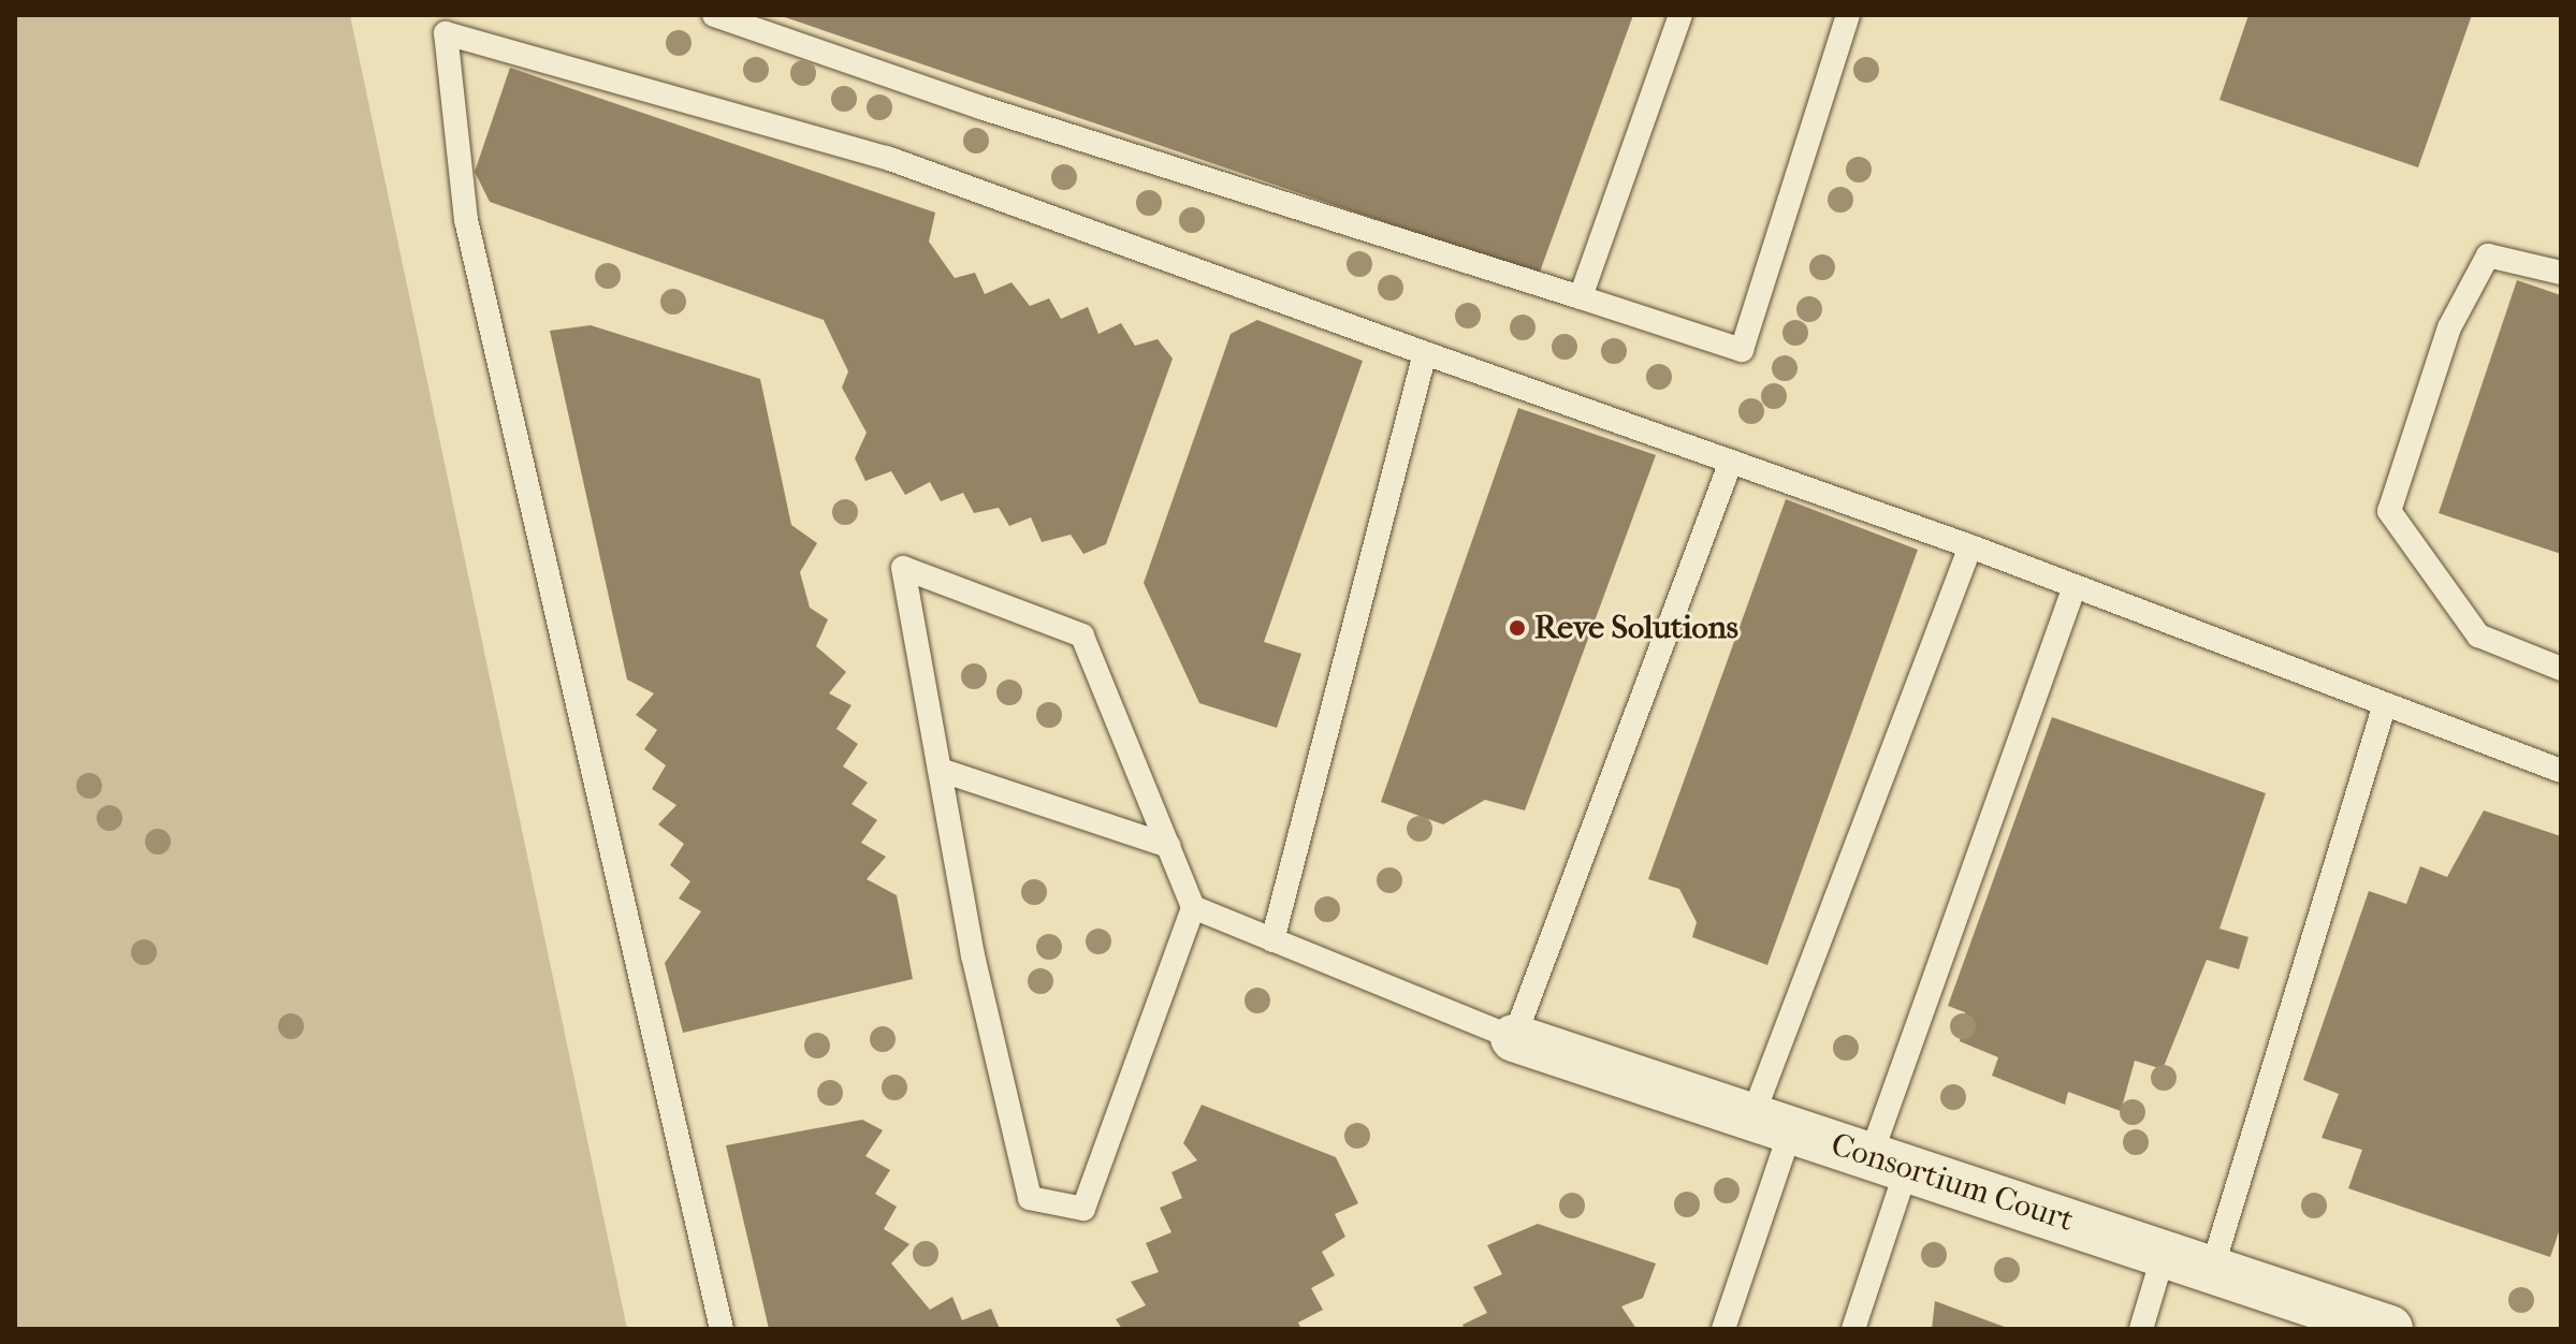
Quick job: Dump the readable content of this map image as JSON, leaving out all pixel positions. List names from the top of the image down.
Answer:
{
  "streets": {
    "street": ["Consortium Court"]
  },
  "places": ["Reve Solutions"]
}
